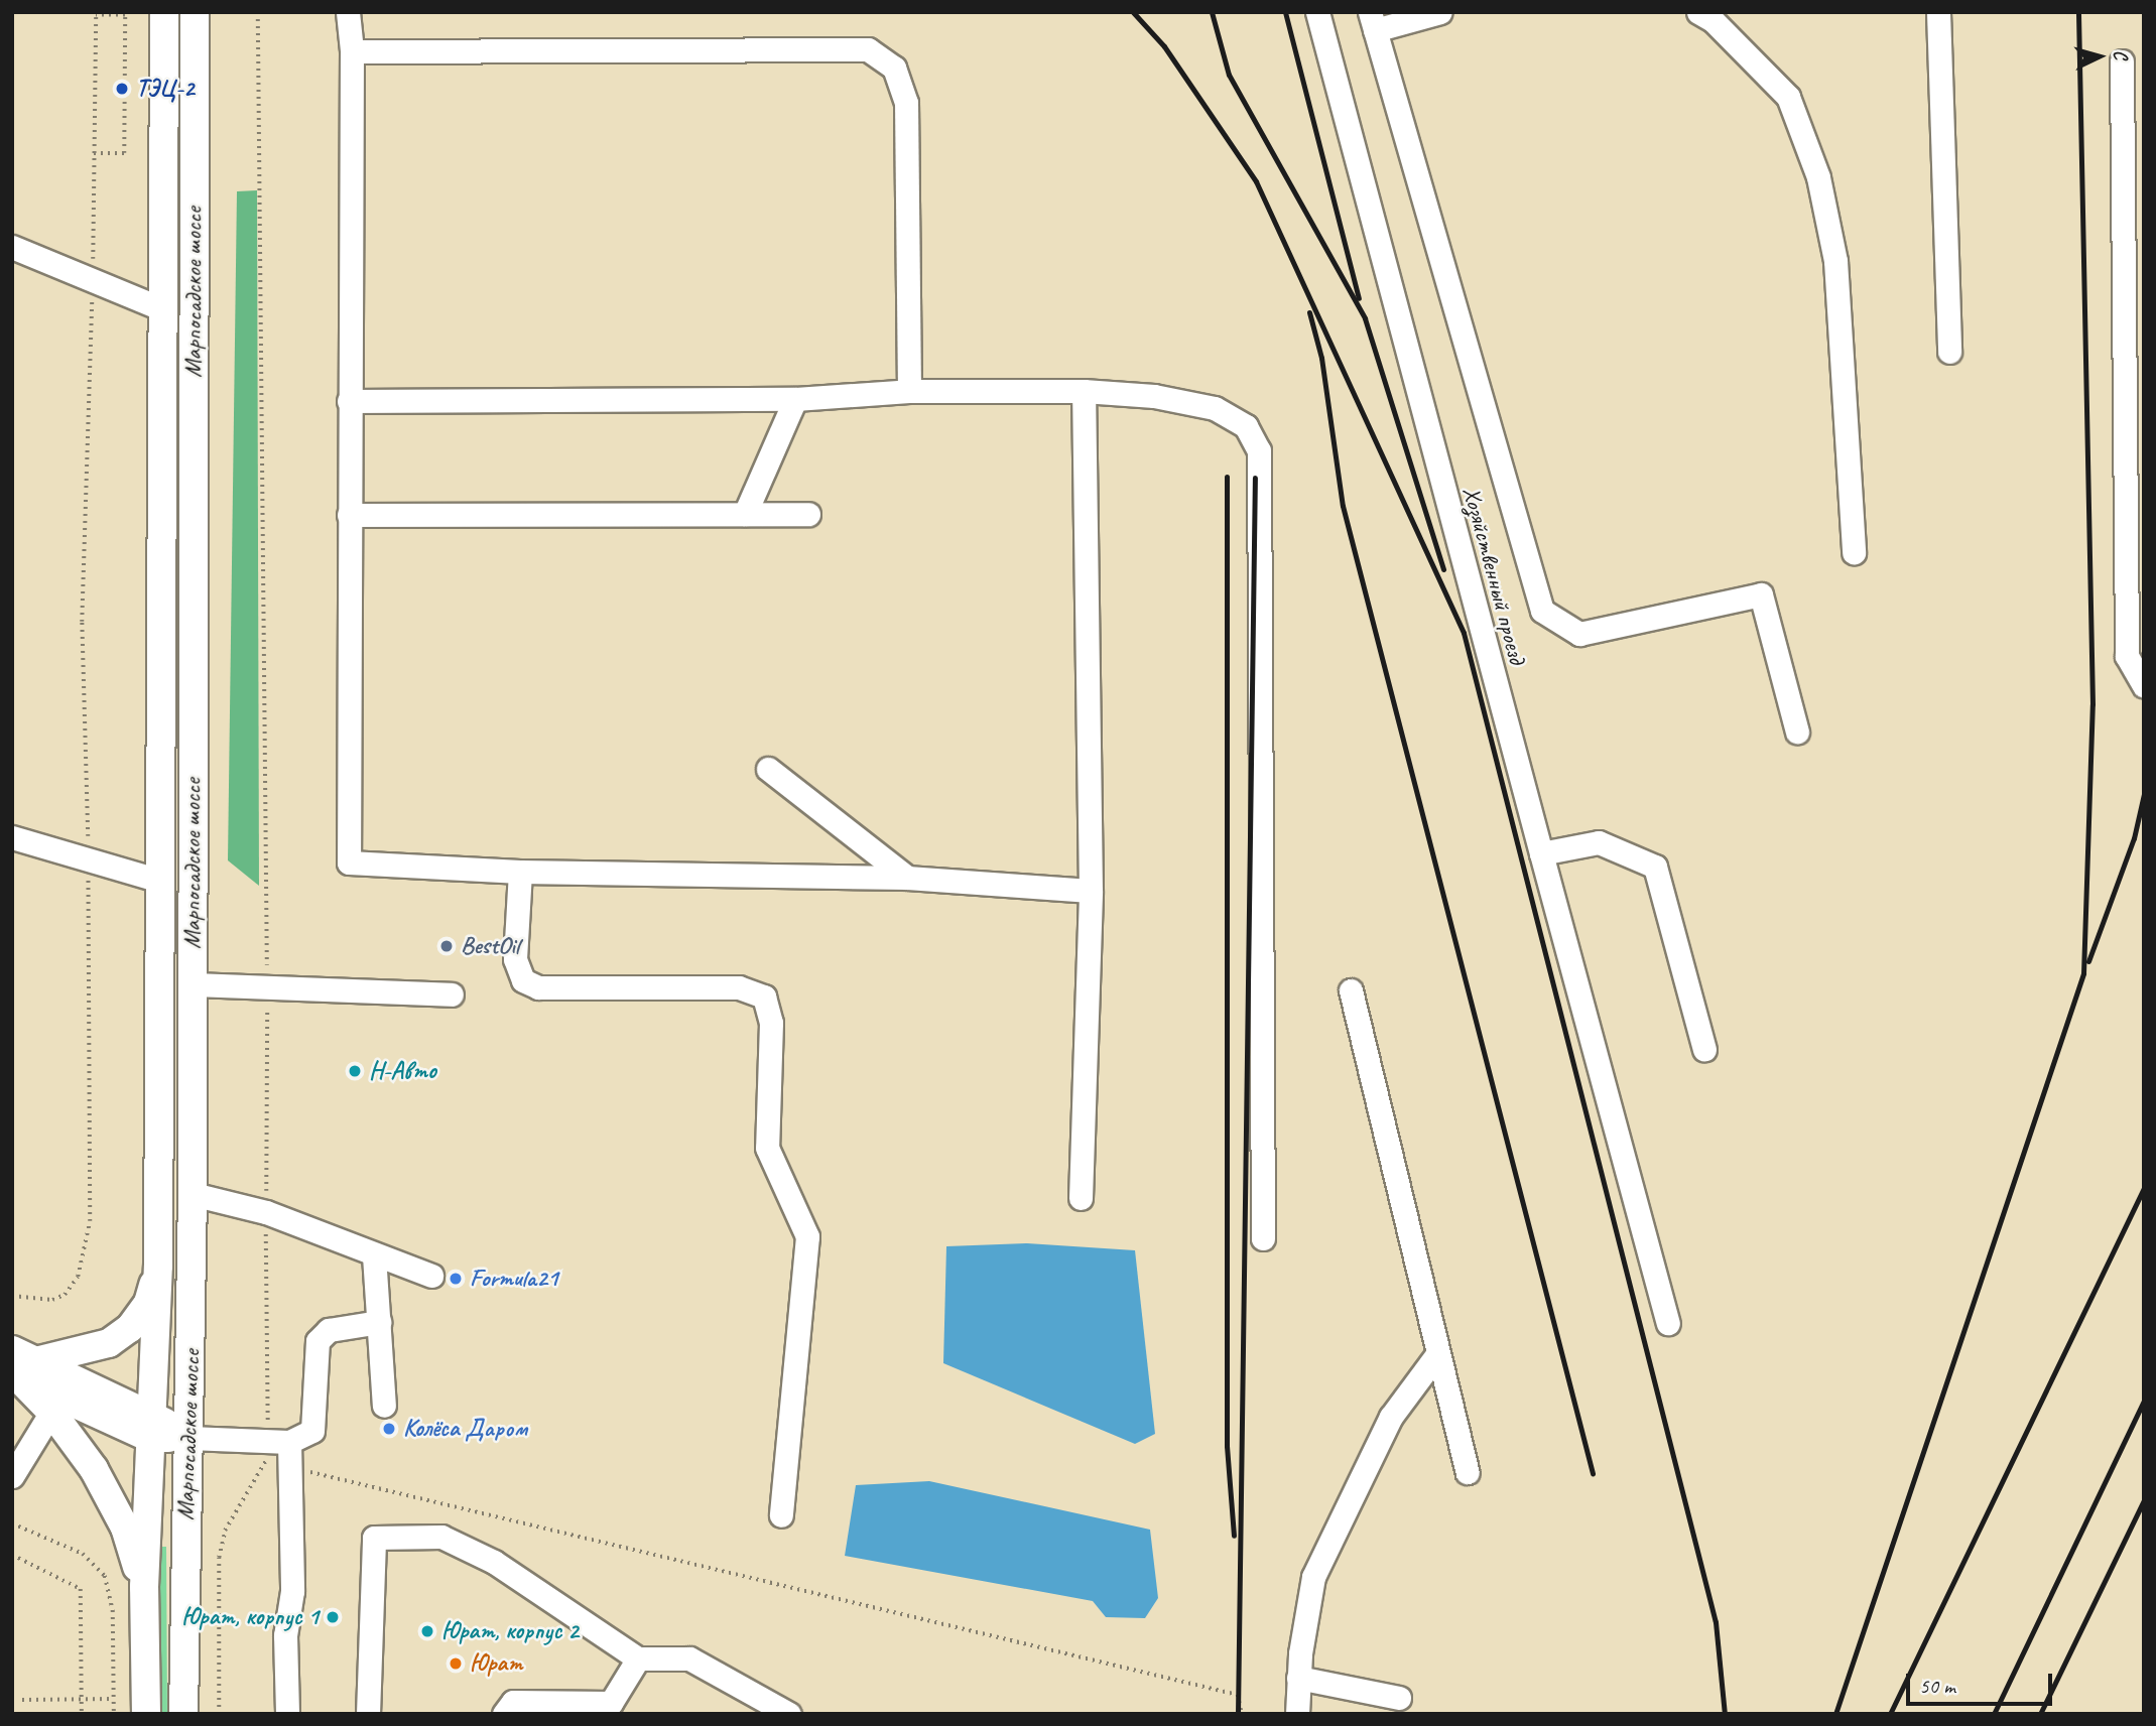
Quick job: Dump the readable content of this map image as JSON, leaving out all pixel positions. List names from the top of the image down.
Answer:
{
  "streets": {
    "main road": ["Марпосадское шоссе"],
    "street": ["Хозяйственный проезд"]
  },
  "places": [
    "ТЭЦ-2",
    "BestOil",
    "Н-Авто",
    "Formula21",
    "Колёса Даром",
    "Юрат, корпус 1",
    "Юрат, корпус 2",
    "Юрат"
  ],
  "scale_bar": "50 m",
  "north": "right"
}
